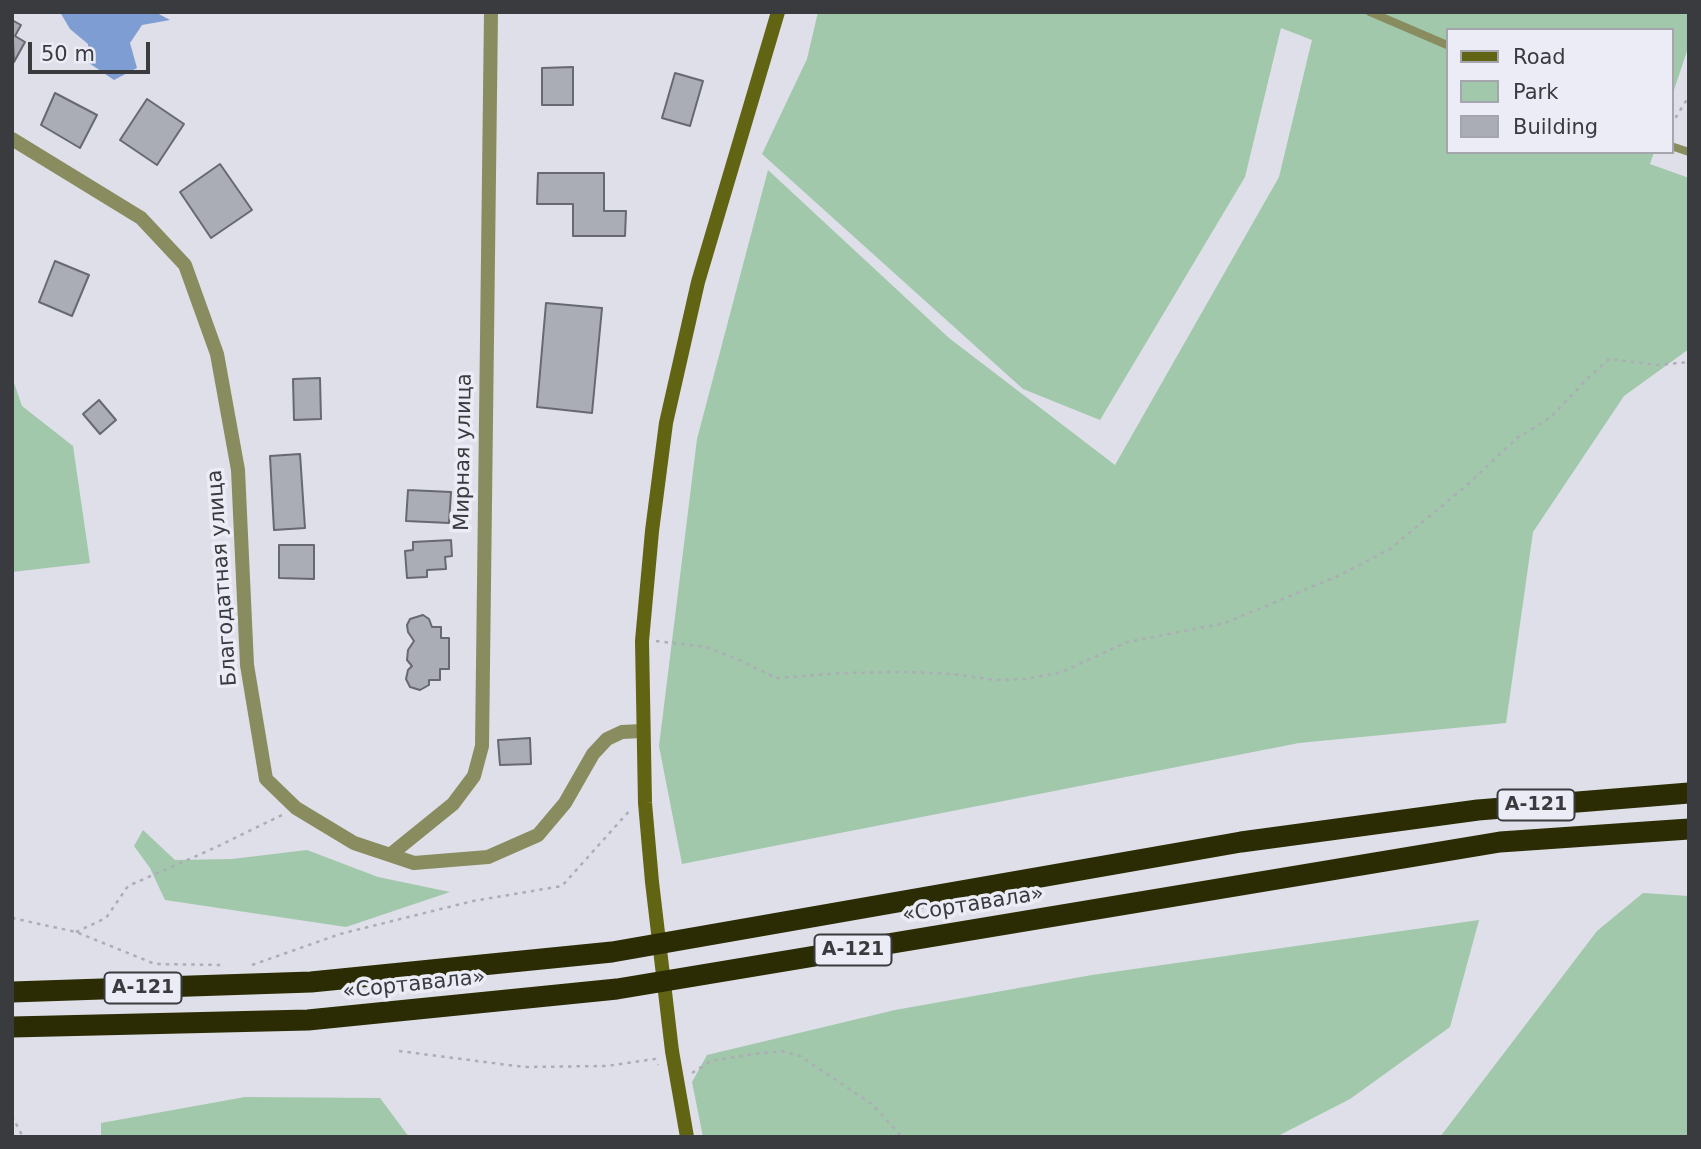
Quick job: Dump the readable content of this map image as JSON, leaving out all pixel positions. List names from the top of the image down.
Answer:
{
  "streets": {
    "highway": ["А-121", "«Сортавала»"],
    "street": ["Мирная улица", "Благодатная улица"]
  },
  "crossings": [
    ["Мирная улица", "Благодатная улица"]
  ],
  "legend": ["Road", "Park", "Building"],
  "scale_bar": "50 m"
}
